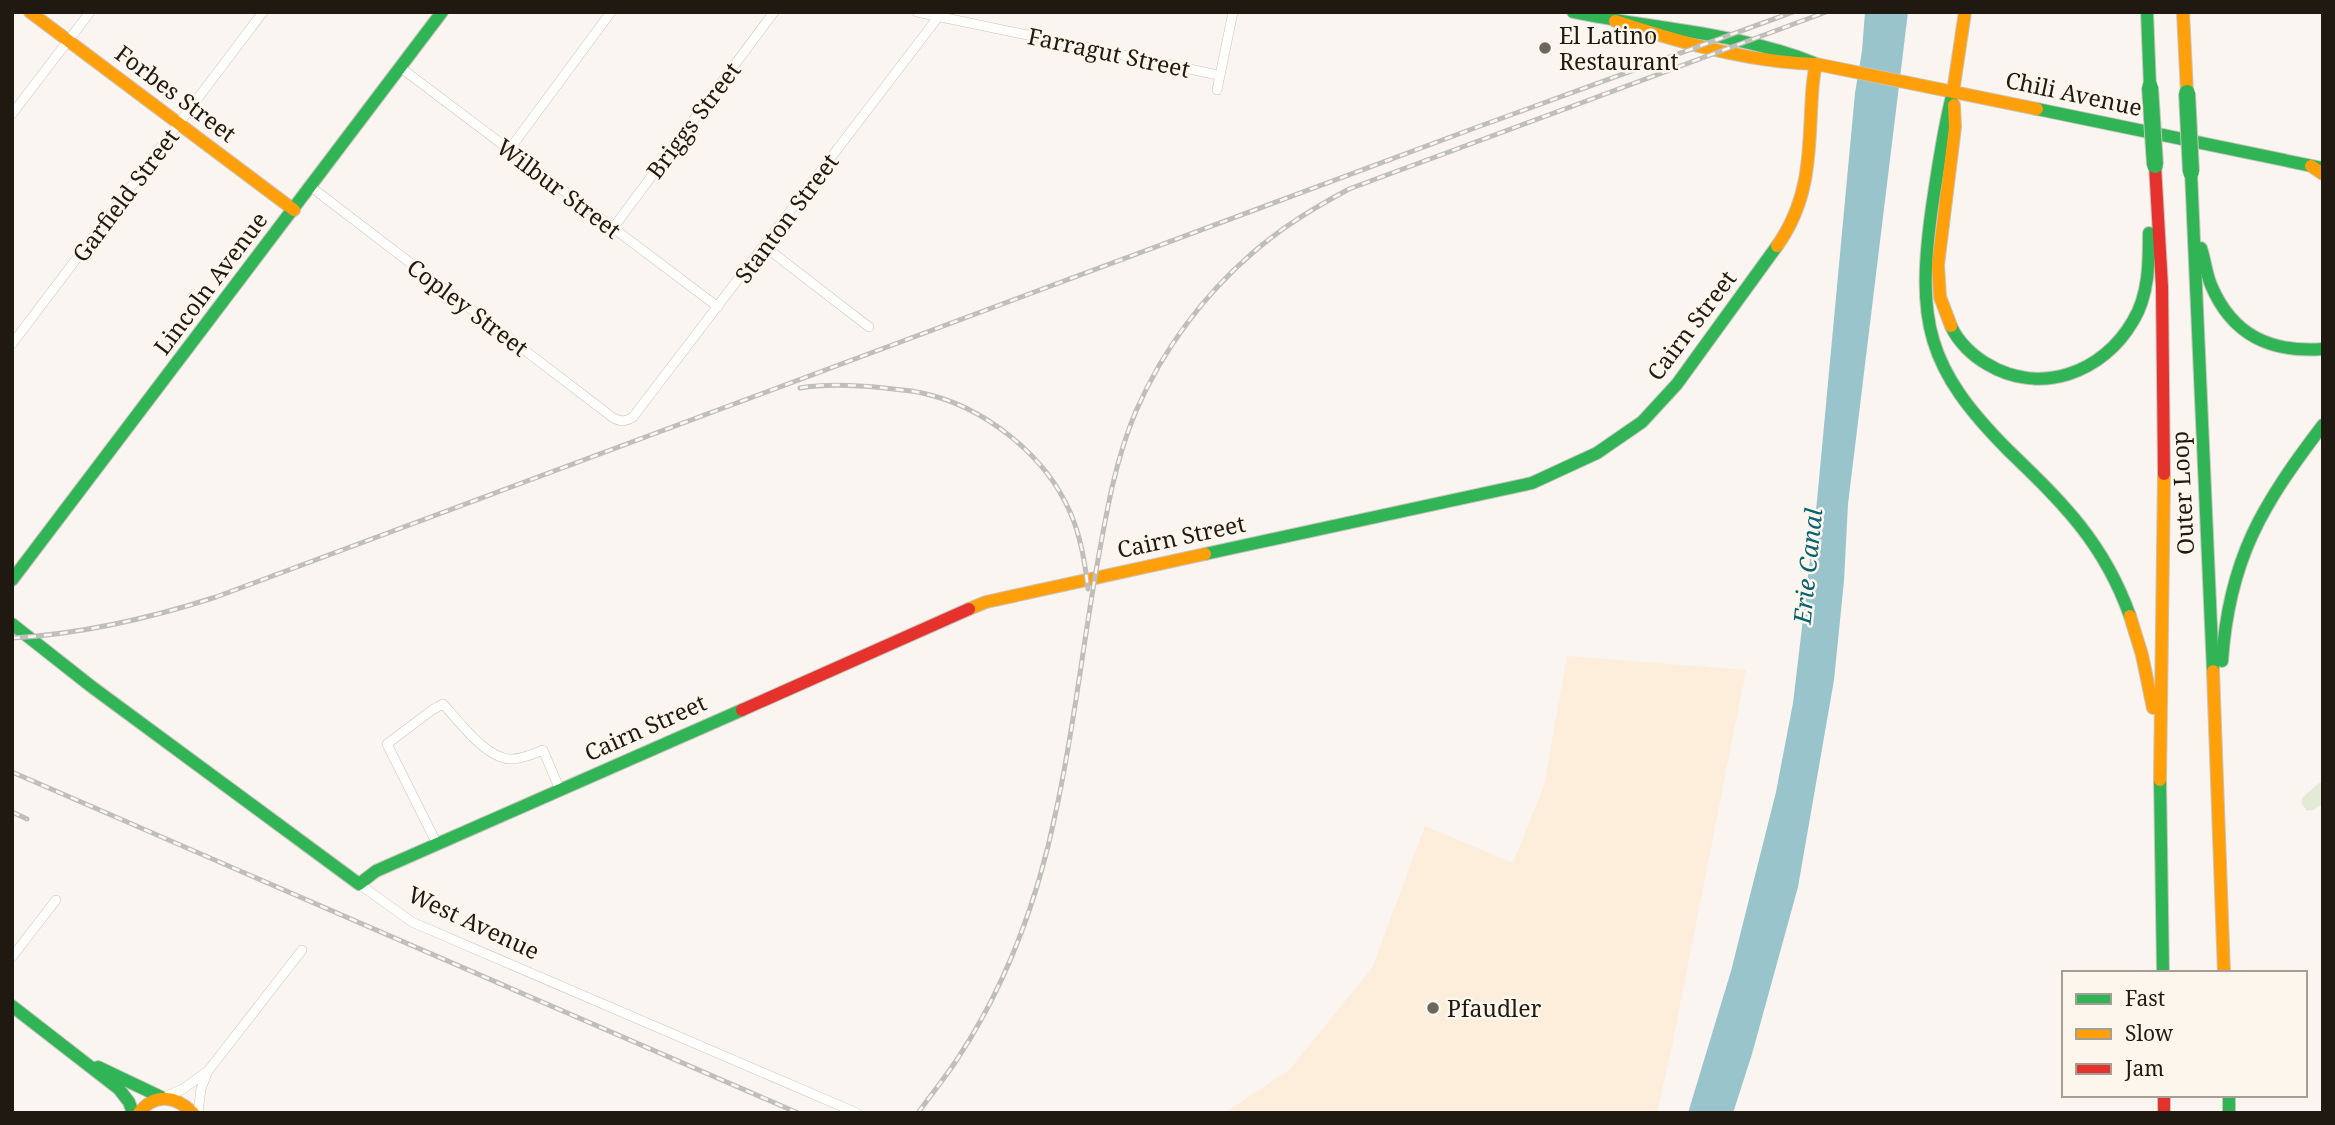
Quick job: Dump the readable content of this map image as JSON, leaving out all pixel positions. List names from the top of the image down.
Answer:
{
  "streets": {
    "main road": [
      "Forbes Street",
      "Chili Avenue",
      "Lincoln Avenue",
      "Cairn Street",
      "Outer Loop",
      "West Avenue"
    ],
    "street": [
      "Farragut Street",
      "Briggs Street",
      "Wilbur Street",
      "Garfield Street",
      "Stanton Street",
      "Copley Street"
    ]
  },
  "crossings": [
    ["Farragut Street", "Stanton Street"],
    ["Forbes Street", "Garfield Street"],
    ["Forbes Street", "Lincoln Avenue"],
    ["Chili Avenue", "Cairn Street"],
    ["Briggs Street", "Wilbur Street"],
    ["Wilbur Street", "Stanton Street"],
    ["Wilbur Street", "Lincoln Avenue"],
    ["Stanton Street", "Copley Street"],
    ["Lincoln Avenue", "Copley Street"],
    ["Cairn Street", "West Avenue"]
  ],
  "water": ["Erie Canal"],
  "places": ["El Latino Restaurant", "Pfaudler"],
  "legend": ["Fast", "Slow", "Jam"]
}
